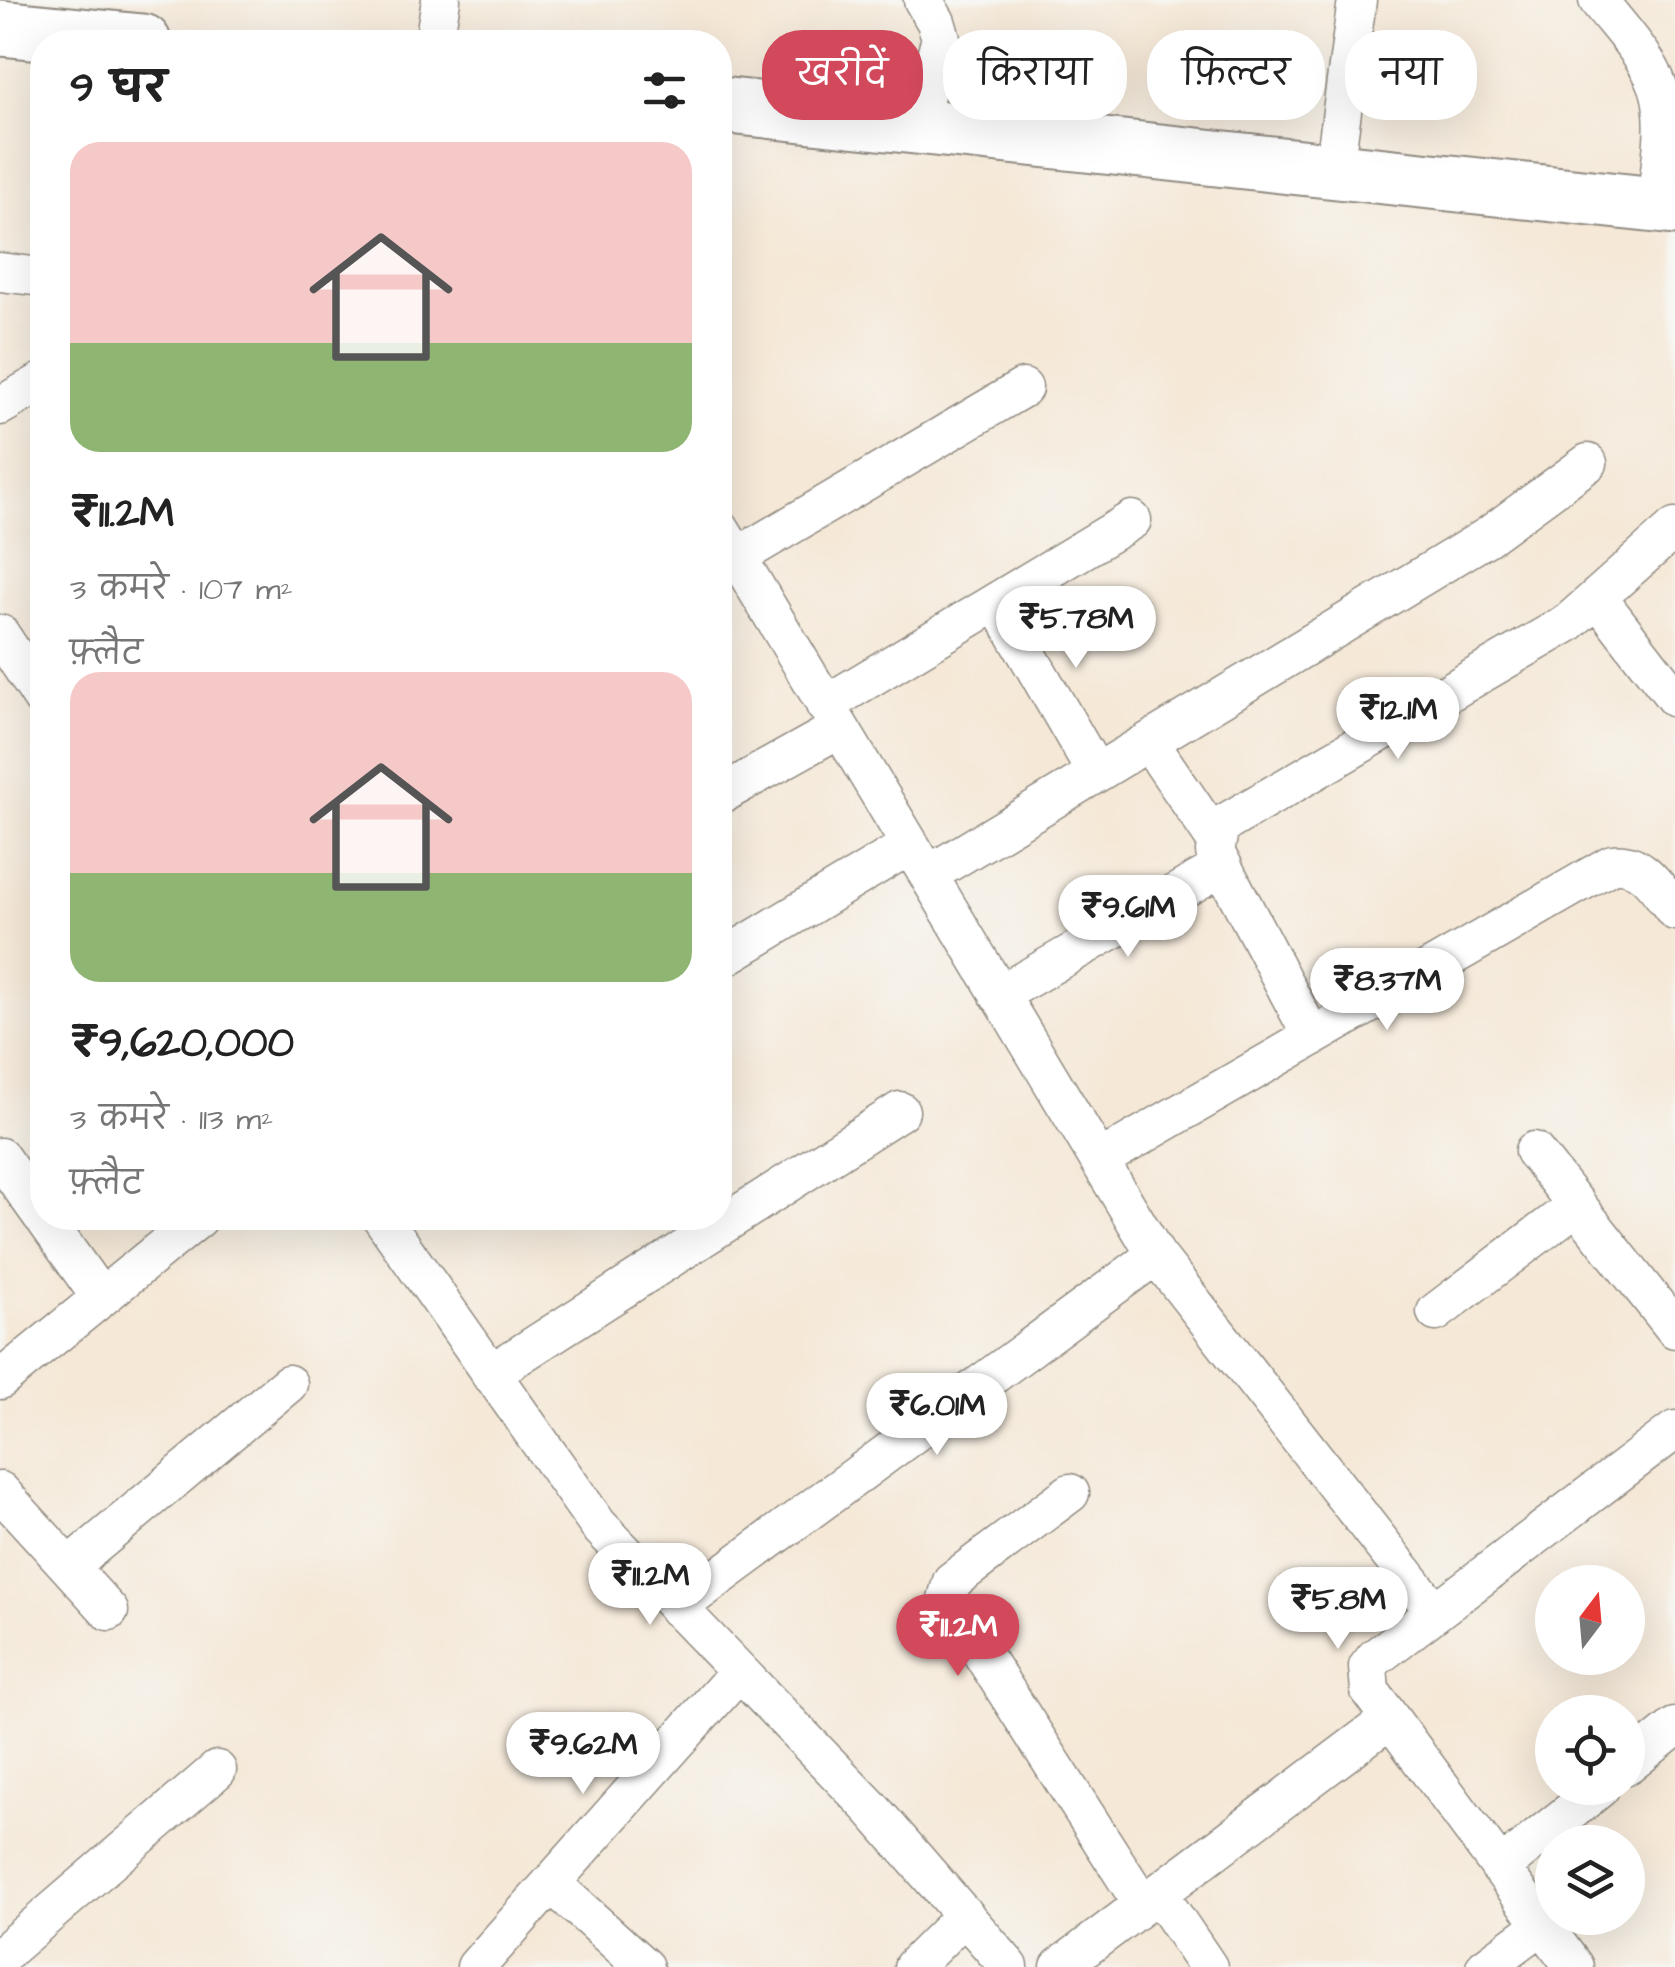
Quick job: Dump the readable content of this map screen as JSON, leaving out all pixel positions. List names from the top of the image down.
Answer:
{
  "north": "top",
  "page": {
    "chip": [
      "खरीदें",
      "किराया",
      "फ़िल्टर",
      "नया"
    ],
    "heading": "9 घर",
    "list": [
      {
        "name": "₹11.2M",
        "note": "3 कमरे · 107 m² · फ़्लैट"
      },
      {
        "name": "₹9,620,000",
        "note": "3 कमरे · 113 m² · फ़्लैट"
      }
    ],
    "price": [
      "₹5.78M",
      "₹12.1M",
      "₹9.61M",
      "₹8.37M",
      "₹6.01M",
      "₹11.2M",
      "₹5.8M",
      "₹11.2M",
      "₹9.62M"
    ]
  }
}
